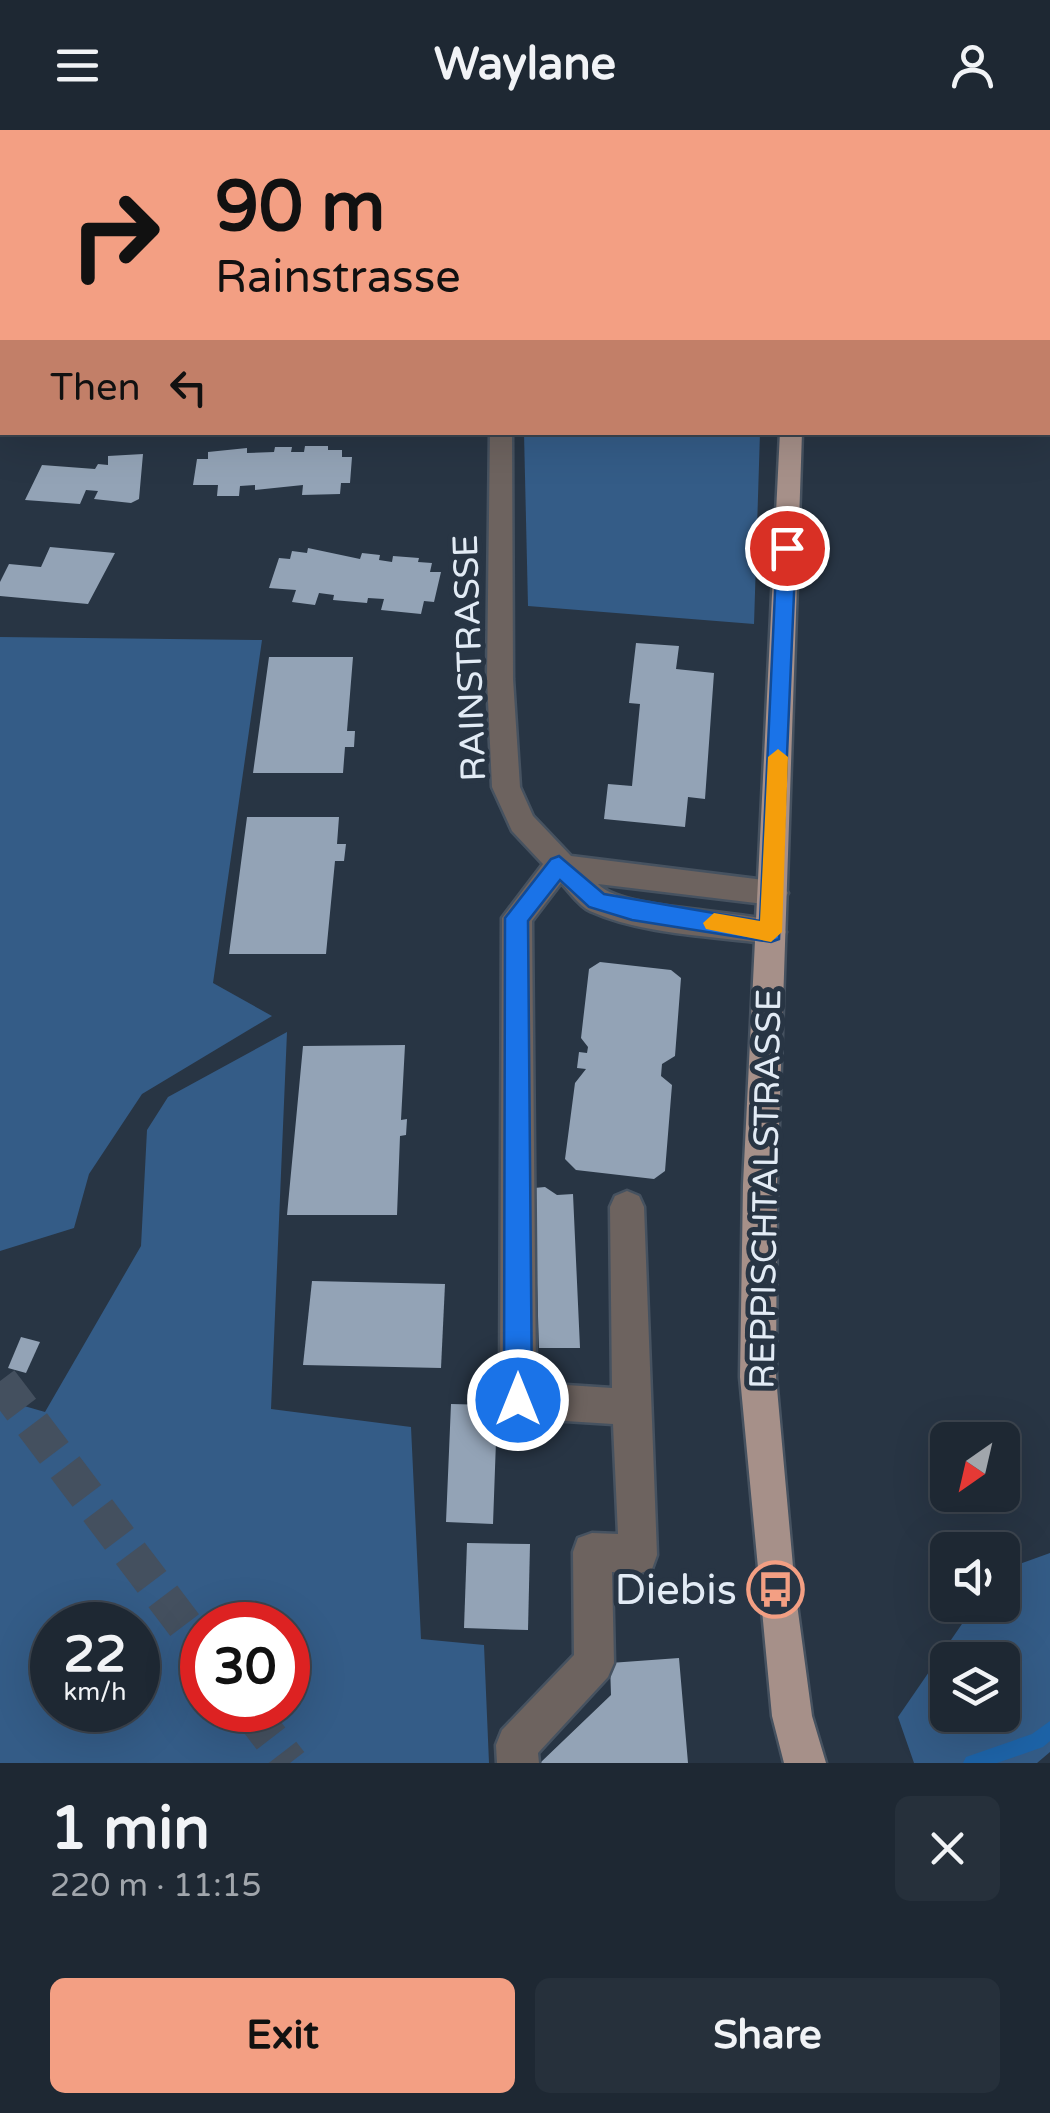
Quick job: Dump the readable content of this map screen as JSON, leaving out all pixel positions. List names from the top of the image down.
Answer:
{
  "streets": {
    "main road": ["REPPISCHTALSTRASSE"],
    "street": ["RAINSTRASSE"]
  },
  "crossings": [
    ["RAINSTRASSE", "REPPISCHTALSTRASSE"]
  ],
  "places": {
    "bus stop": ["Diebis"]
  },
  "north": "bottom left",
  "page": {
    "header": "Waylane",
    "turn": ["90 m", "Rainstrasse"],
    "then": "Then",
    "speed": "22 km/h",
    "limit": "30",
    "heading": ["1 min", "220 m · 11:15"],
    "buttons": ["Exit", "Share"]
  }
}
